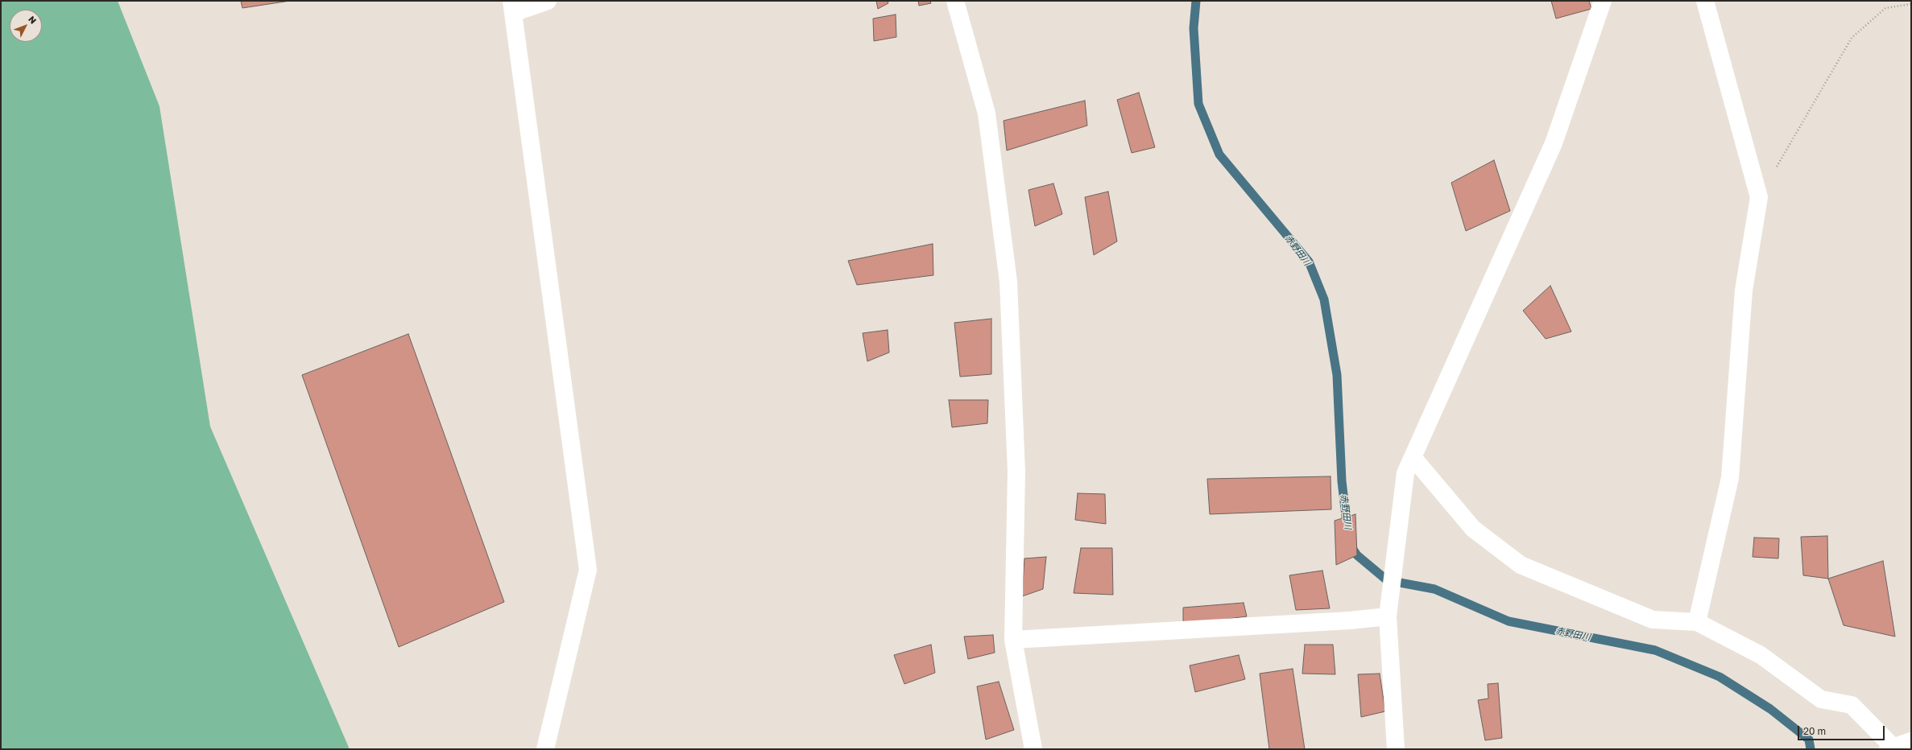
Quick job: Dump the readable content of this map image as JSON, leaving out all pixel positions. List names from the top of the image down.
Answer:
{
  "water": ["赤野田川"],
  "scale_bar": "20 m",
  "north": "top right"
}
